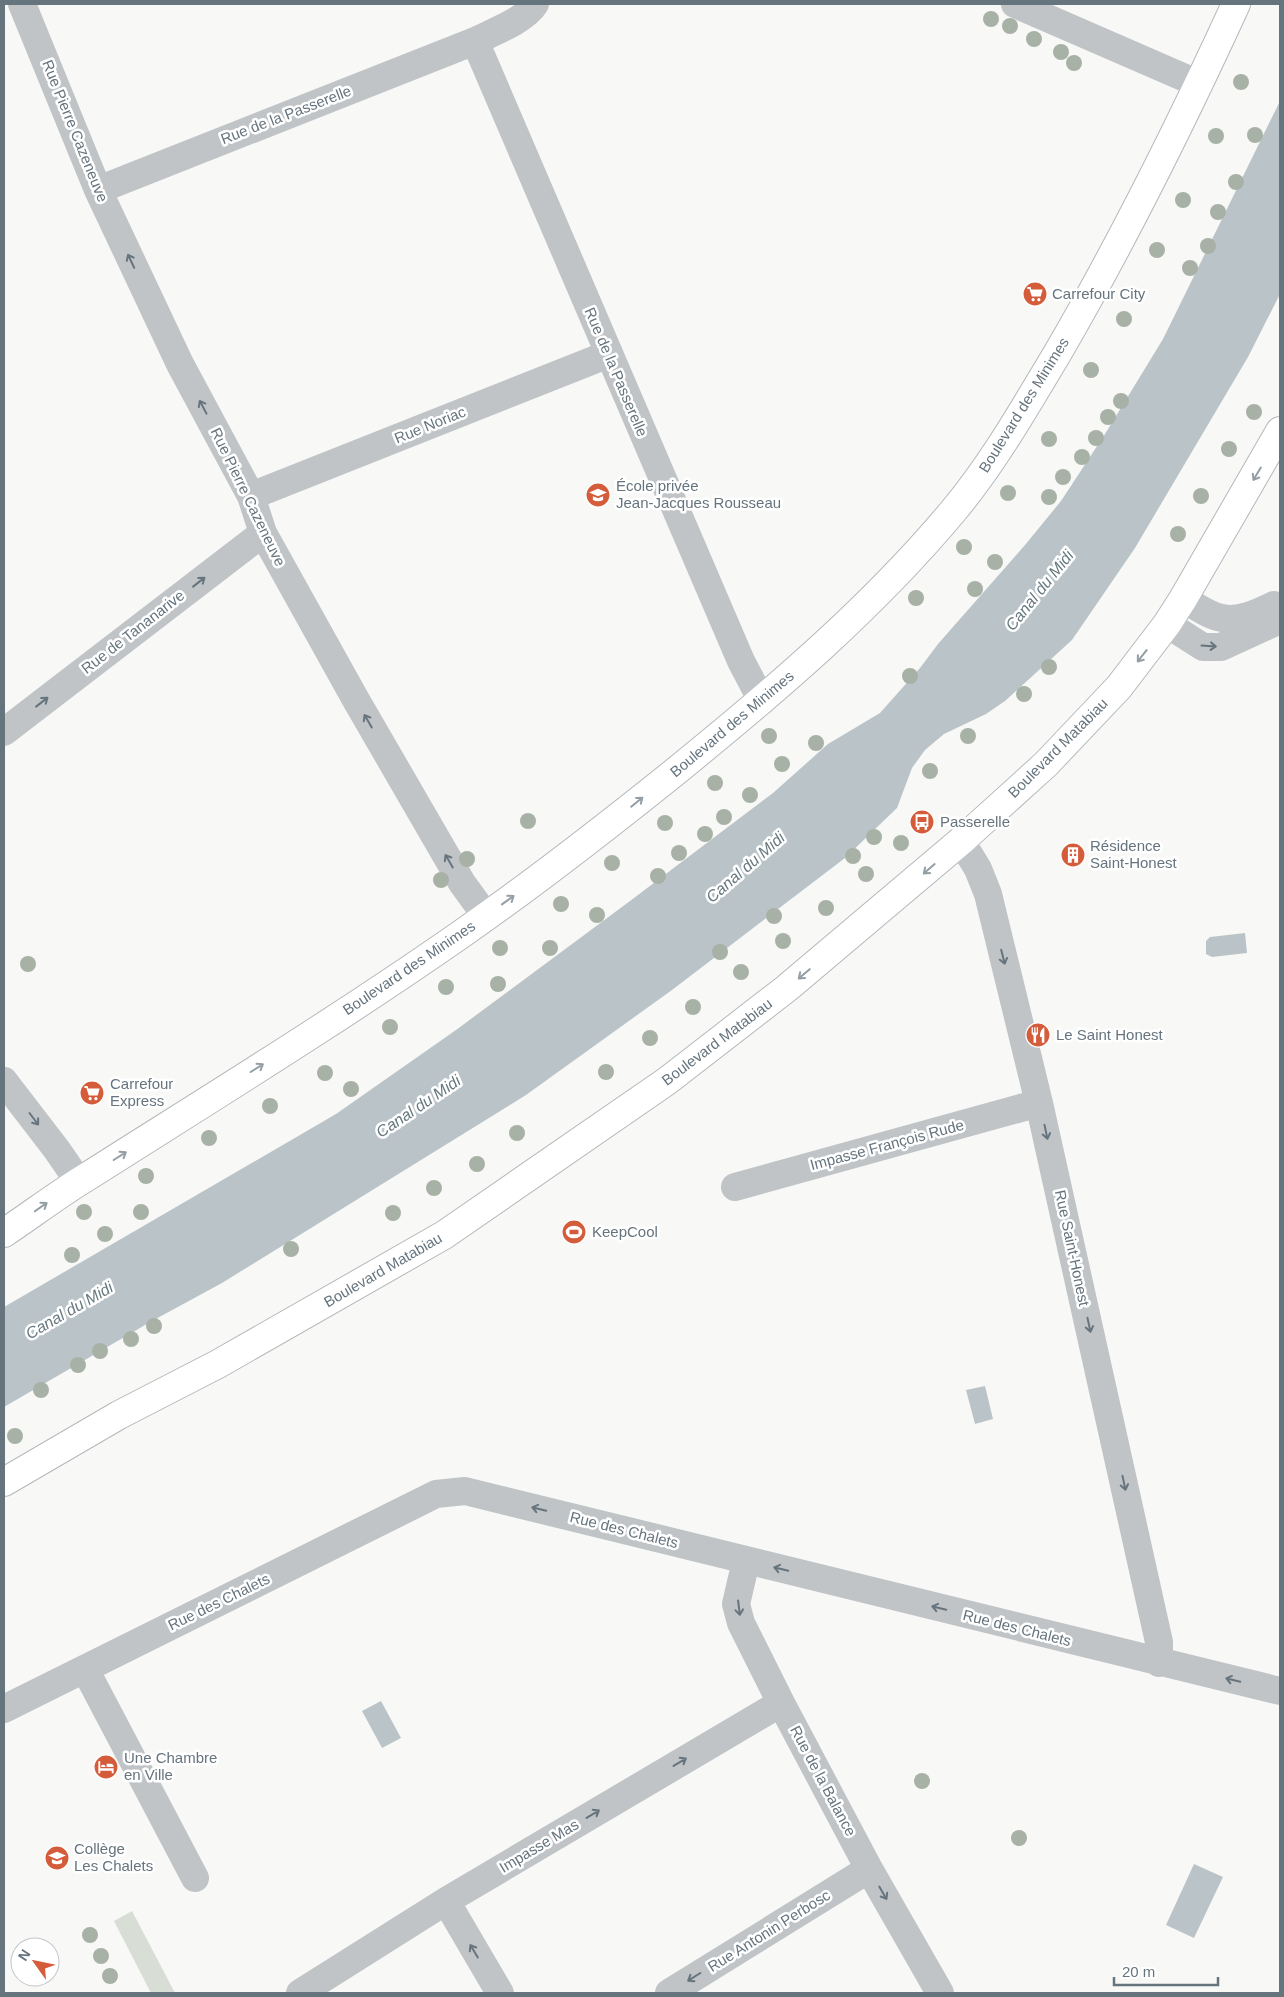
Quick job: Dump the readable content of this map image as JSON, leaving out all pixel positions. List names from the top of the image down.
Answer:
{
  "streets": {
    "main road": ["Boulevard des Minimes", "Boulevard Matabiau"],
    "street": [
      "Rue de la Passerelle",
      "Rue Pierre Cazeneuve",
      "Rue Noriac",
      "Rue de Tananarive",
      "Impasse François Rude",
      "Rue Saint-Honest",
      "Rue des Chalets",
      "Rue de la Balance",
      "Impasse Mas",
      "Rue Antonin Perbosc"
    ]
  },
  "crossings": [
    ["Rue de la Passerelle", "Rue Pierre Cazeneuve"],
    ["Rue de la Passerelle", "Boulevard des Minimes"],
    ["Rue de la Passerelle", "Rue Noriac"],
    ["Rue Pierre Cazeneuve", "Boulevard des Minimes"],
    ["Rue Pierre Cazeneuve", "Rue Noriac"],
    ["Rue Pierre Cazeneuve", "Rue de Tananarive"],
    ["Boulevard Matabiau", "Rue Saint-Honest"],
    ["Impasse François Rude", "Rue Saint-Honest"],
    ["Rue Saint-Honest", "Rue des Chalets"],
    ["Rue des Chalets", "Rue de la Balance"],
    ["Rue de la Balance", "Impasse Mas"],
    ["Rue de la Balance", "Rue Antonin Perbosc"]
  ],
  "one_way": [
    "Rue Pierre Cazeneuve",
    "Boulevard des Minimes",
    "Rue de Tananarive",
    "Boulevard Matabiau",
    "Rue Saint-Honest",
    "Rue des Chalets",
    "Rue de la Balance",
    "Impasse Mas",
    "Rue Antonin Perbosc"
  ],
  "water": ["Canal du Midi"],
  "places": {
    "supermarket": ["Carrefour City", "Carrefour Express"],
    "school or university": ["École privée Jean-Jacques Rousseau", "Collège Les Chalets"],
    "bus stop": ["Passerelle"],
    "building": ["Résidence Saint-Honest"],
    "restaurant": ["Le Saint Honest"],
    "sports": ["KeepCool"],
    "hotel": ["Une Chambre en Ville"]
  },
  "scale_bar": "20 m",
  "north": "top left"
}
